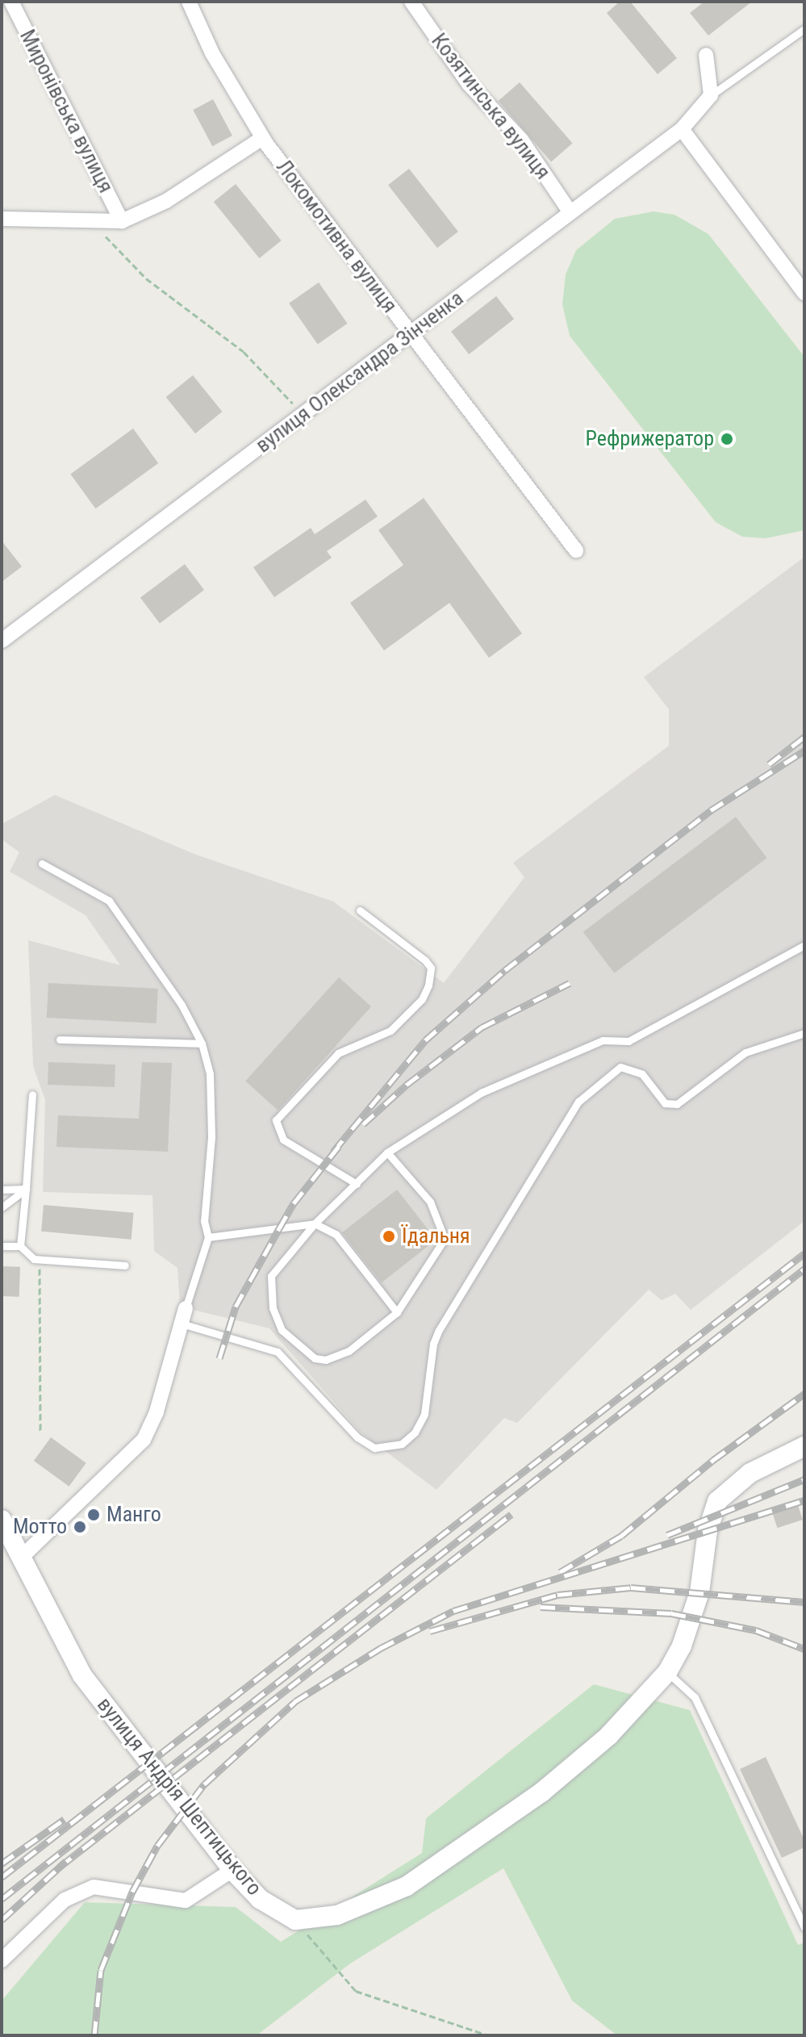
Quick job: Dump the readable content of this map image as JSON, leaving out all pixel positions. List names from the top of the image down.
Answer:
{
  "streets": {
    "main road": ["вулиця Андрія Шептицького"],
    "street": [
      "Козятинська вулиця",
      "Миронівська вулиця",
      "Локомотивна вулиця",
      "вулиця Олександра Зінченка"
    ]
  },
  "crossings": [
    ["Козятинська вулиця", "вулиця Олександра Зінченка"],
    ["Локомотивна вулиця", "вулиця Олександра Зінченка"]
  ],
  "places": [
    "Рефрижератор",
    "Їдальня",
    "Манго",
    "Мотто"
  ]
}
